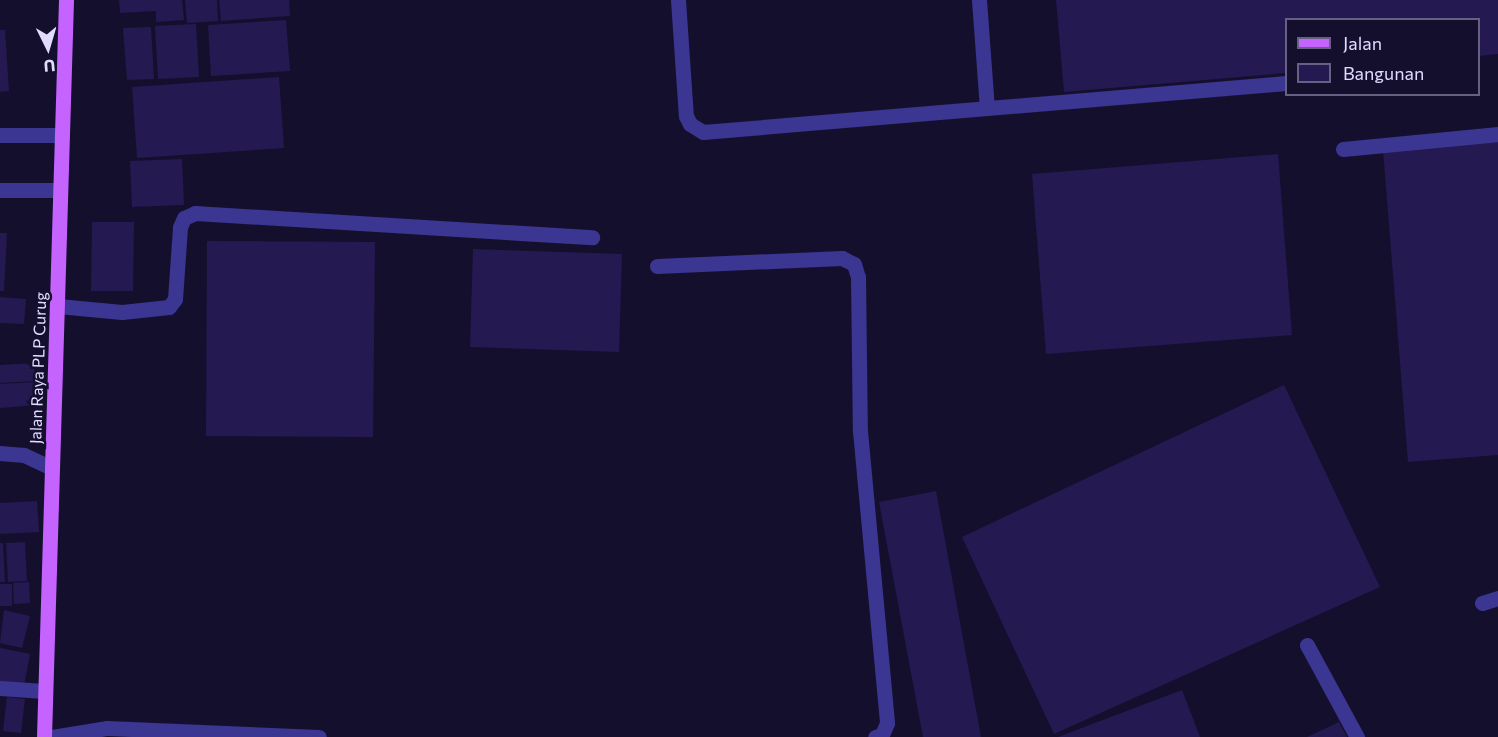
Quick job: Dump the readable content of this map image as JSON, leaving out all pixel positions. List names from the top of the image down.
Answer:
{
  "streets": {
    "main road": ["Jalan Raya PLP Curug"]
  },
  "legend": ["Jalan", "Bangunan"],
  "north": "bottom"
}
